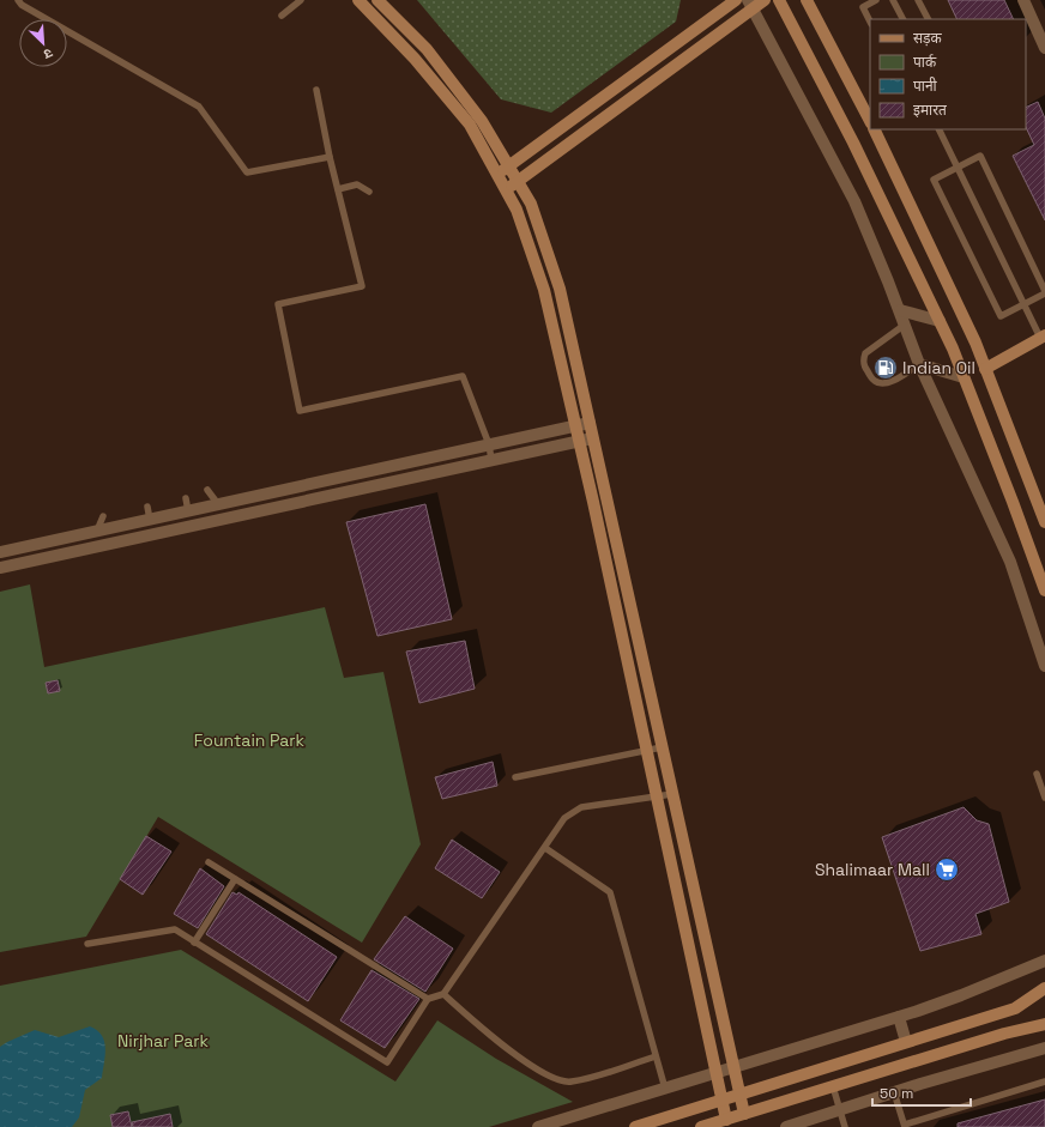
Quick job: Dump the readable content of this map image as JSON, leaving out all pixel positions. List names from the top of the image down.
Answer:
{
  "parks": ["Fountain Park", "Nirjhar Park"],
  "places": {
    "fuel station": ["Indian Oil"],
    "supermarket": ["Shalimaar Mall"]
  },
  "legend": [
    "सड़क",
    "पार्क",
    "पानी",
    "इमारत"
  ],
  "scale_bar": "50 m",
  "north": "bottom right"
}
